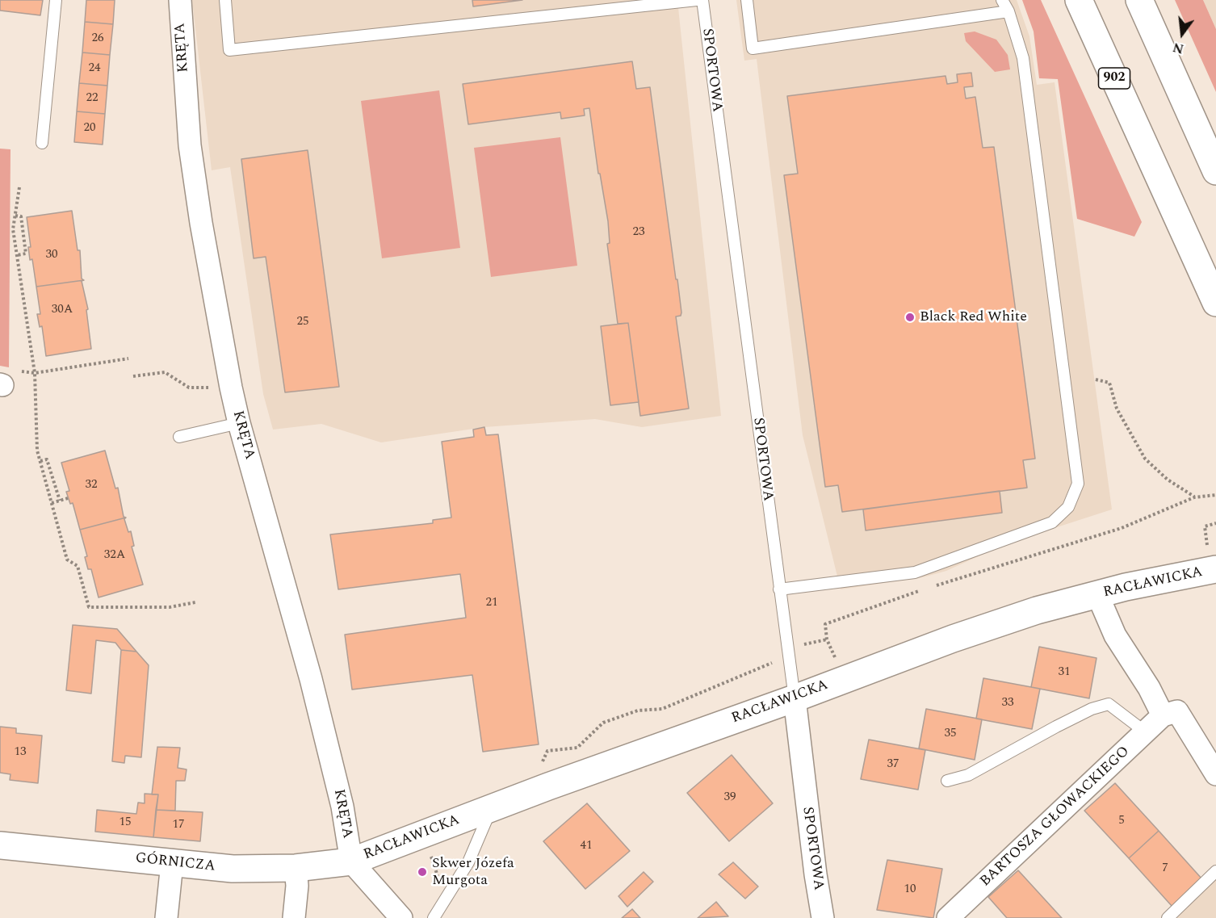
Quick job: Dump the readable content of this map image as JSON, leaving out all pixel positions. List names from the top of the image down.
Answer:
{
  "streets": {
    "street": [
      "KRĘTA",
      "SPORTOWA",
      "902",
      "RACŁAWICKA",
      "BARTOSZA GŁOWACKIEGO",
      "GÓRNICZA"
    ]
  },
  "crossings": [
    ["KRĘTA", "RACŁAWICKA"],
    ["KRĘTA", "GÓRNICZA"],
    ["SPORTOWA", "RACŁAWICKA"],
    ["RACŁAWICKA", "GÓRNICZA"]
  ],
  "places": ["Black Red White", "Skwer Józefa Murgota"],
  "house_numbers": [
    "26",
    "24",
    "22",
    "20",
    "23",
    "30",
    "30A",
    "25",
    "32",
    "32A",
    "21",
    "31",
    "33",
    "35",
    "13",
    "37",
    "39",
    "5",
    "15",
    "17",
    "41",
    "7",
    "10"
  ],
  "north": "bottom"
}
